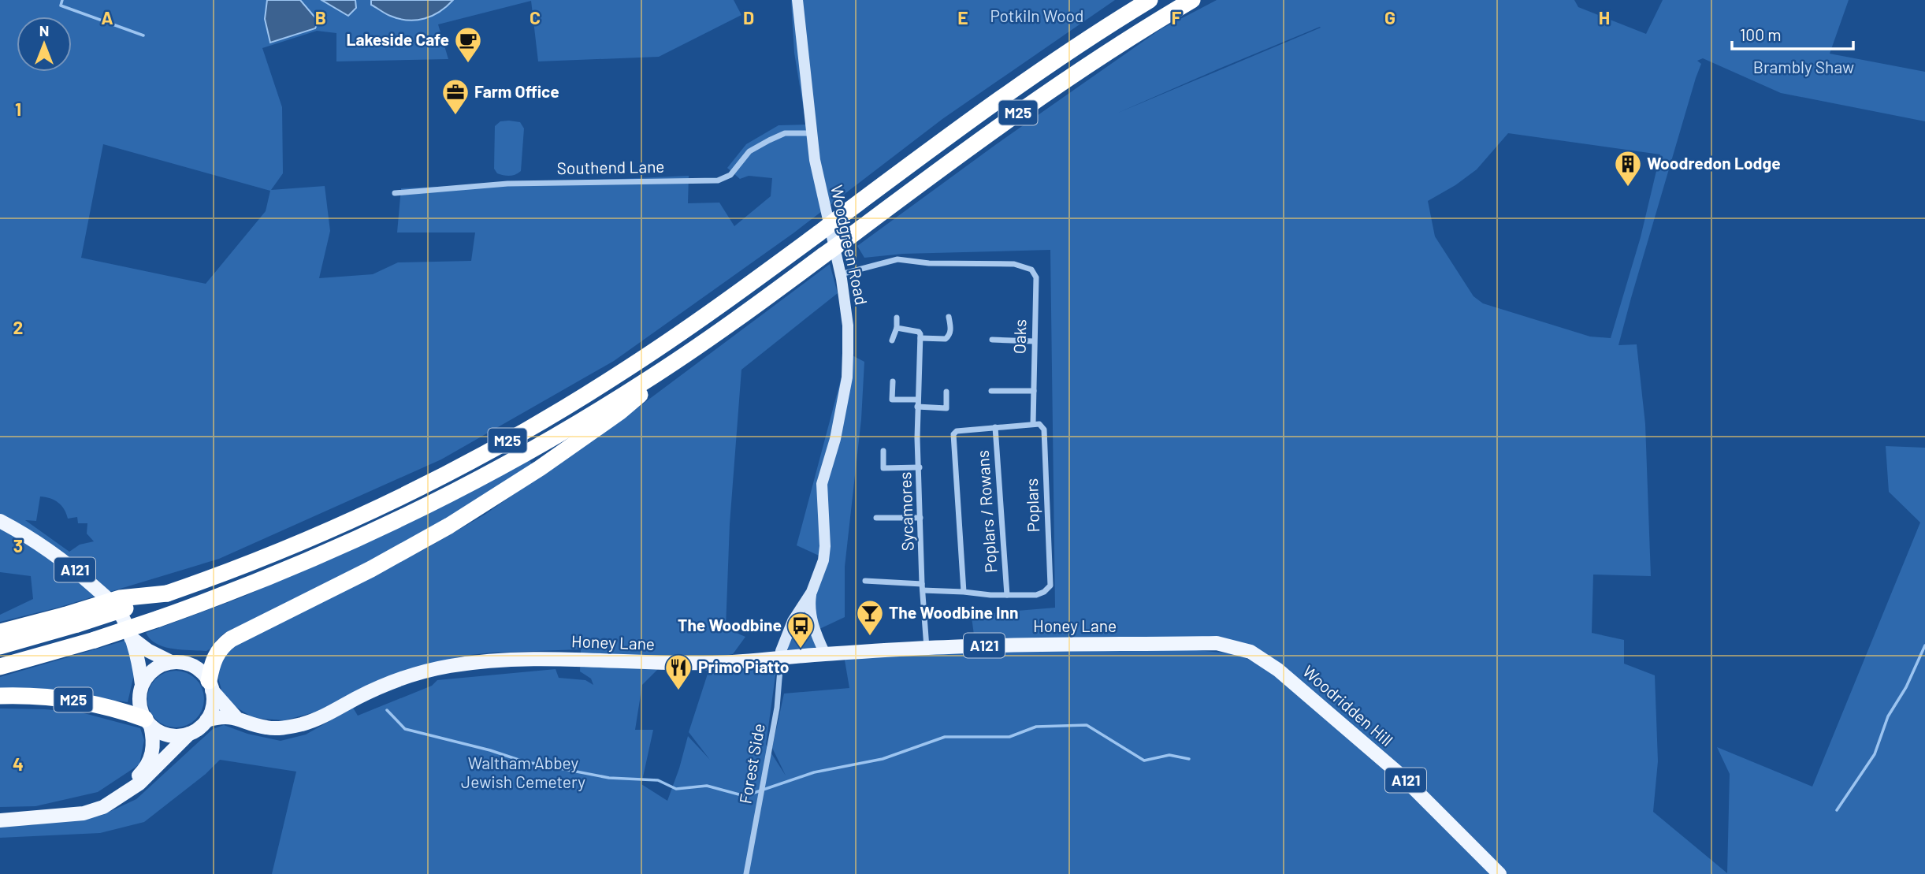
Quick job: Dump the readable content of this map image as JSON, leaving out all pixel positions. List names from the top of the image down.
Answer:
{
  "streets": {
    "highway": ["M25"],
    "main road": ["A121", "Honey Lane", "Woodridden Hill"],
    "street": [
      "Southend Lane",
      "Woodgreen Road",
      "Oaks",
      "Poplars",
      "Sycamores",
      "Poplars / Rowans",
      "Forest Side"
    ]
  },
  "crossings": [
    ["M25", "A121"],
    ["M25", "Honey Lane"],
    ["Southend Lane", "Woodgreen Road"],
    ["Woodgreen Road", "Oaks"],
    ["Woodgreen Road", "Honey Lane"],
    ["Woodgreen Road", "Forest Side"],
    ["Oaks", "Poplars"],
    ["Poplars", "Poplars / Rowans"],
    ["Sycamores", "Honey Lane"],
    ["A121", "Honey Lane"],
    ["Honey Lane", "Woodridden Hill"],
    ["Honey Lane", "Forest Side"]
  ],
  "parks": ["Potkiln Wood", "Brambly Shaw", "Waltham Abbey Jewish Cemetery"],
  "places": {
    "cafe": ["Lakeside Cafe"],
    "office": ["Farm Office"],
    "building": ["Woodredon Lodge"],
    "bar": ["The Woodbine Inn"],
    "bus stop": ["The Woodbine"],
    "restaurant": ["Primo Piatto"]
  },
  "scale_bar": "100 m",
  "north": "top",
  "grid": {
    "columns": [
      "A",
      "B",
      "C",
      "D",
      "E",
      "F",
      "G",
      "H"
    ],
    "rows": [
      "1",
      "2",
      "3",
      "4"
    ]
  }
}
